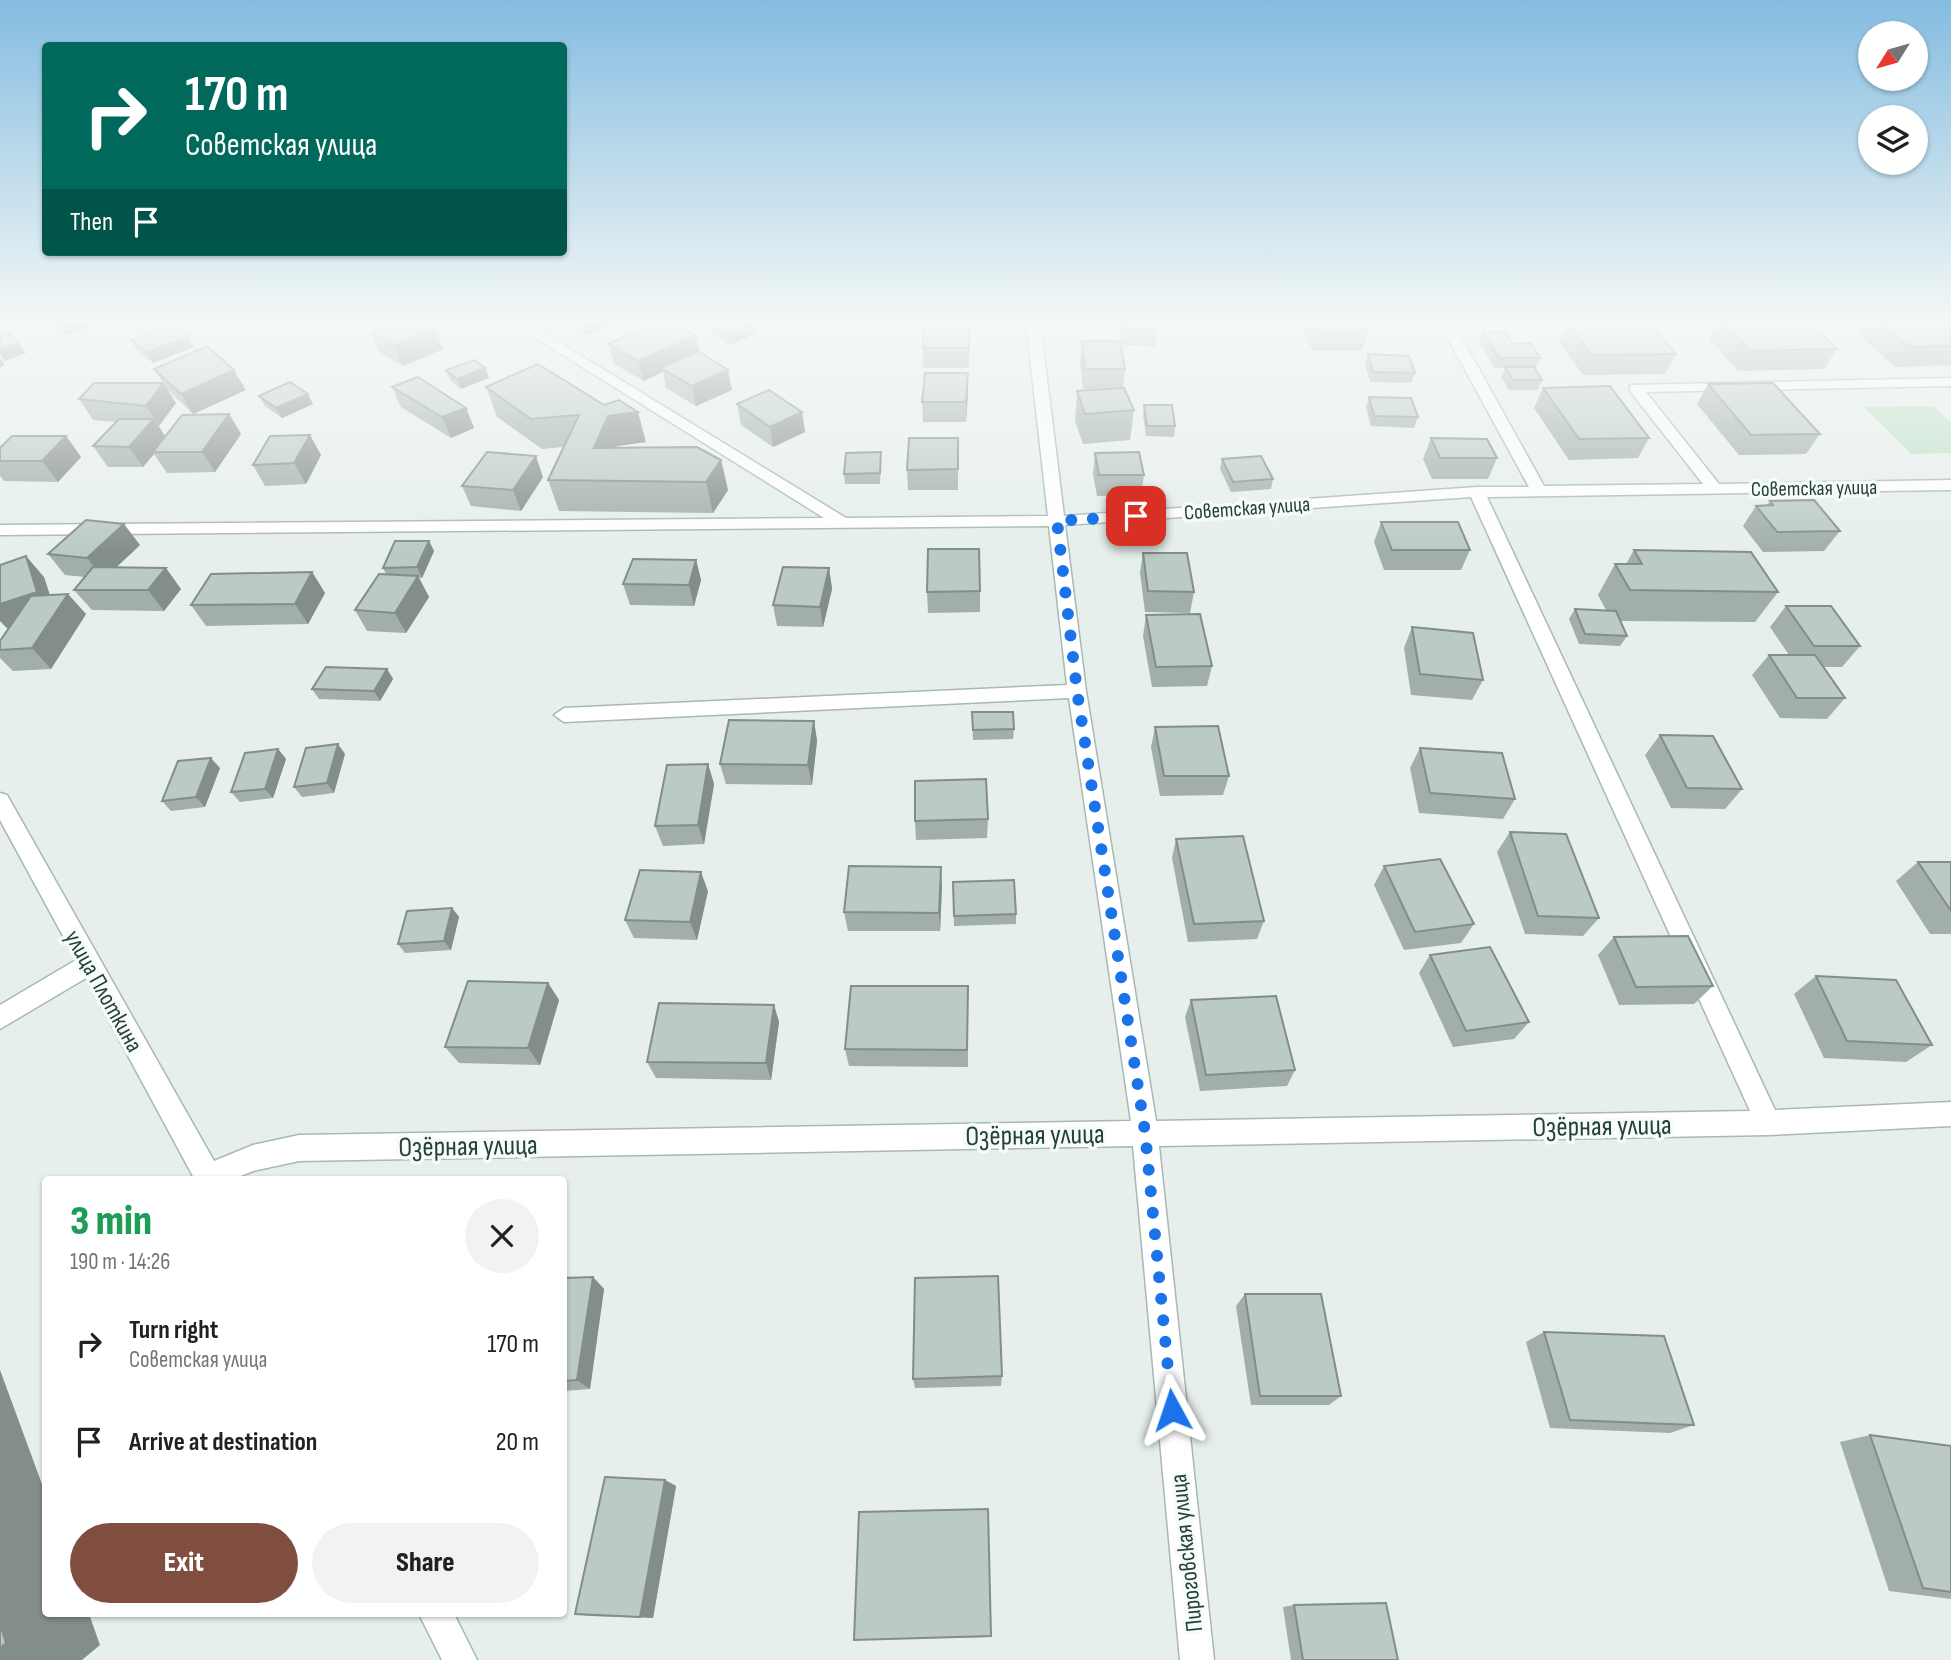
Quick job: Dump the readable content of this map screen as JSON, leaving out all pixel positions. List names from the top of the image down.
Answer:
{
  "streets": {
    "street": [
      "Советская улица",
      "улица Плоткина",
      "Озёрная улица",
      "Пироговская улица"
    ]
  },
  "crossings": [
    ["Советская улица", "Пироговская улица"],
    ["Озёрная улица", "Пироговская улица"]
  ],
  "north": "bottom left",
  "page": {
    "turn": ["170 m", "Советская улица"],
    "then": "Then",
    "heading": ["3 min", "190 m · 14:26"],
    "list": [
      {
        "name": "Turn right",
        "note": "Советская улица",
        "value": "170 m"
      },
      {
        "name": "Arrive at destination",
        "value": "20 m"
      }
    ],
    "buttons": ["Exit", "Share"]
  }
}
